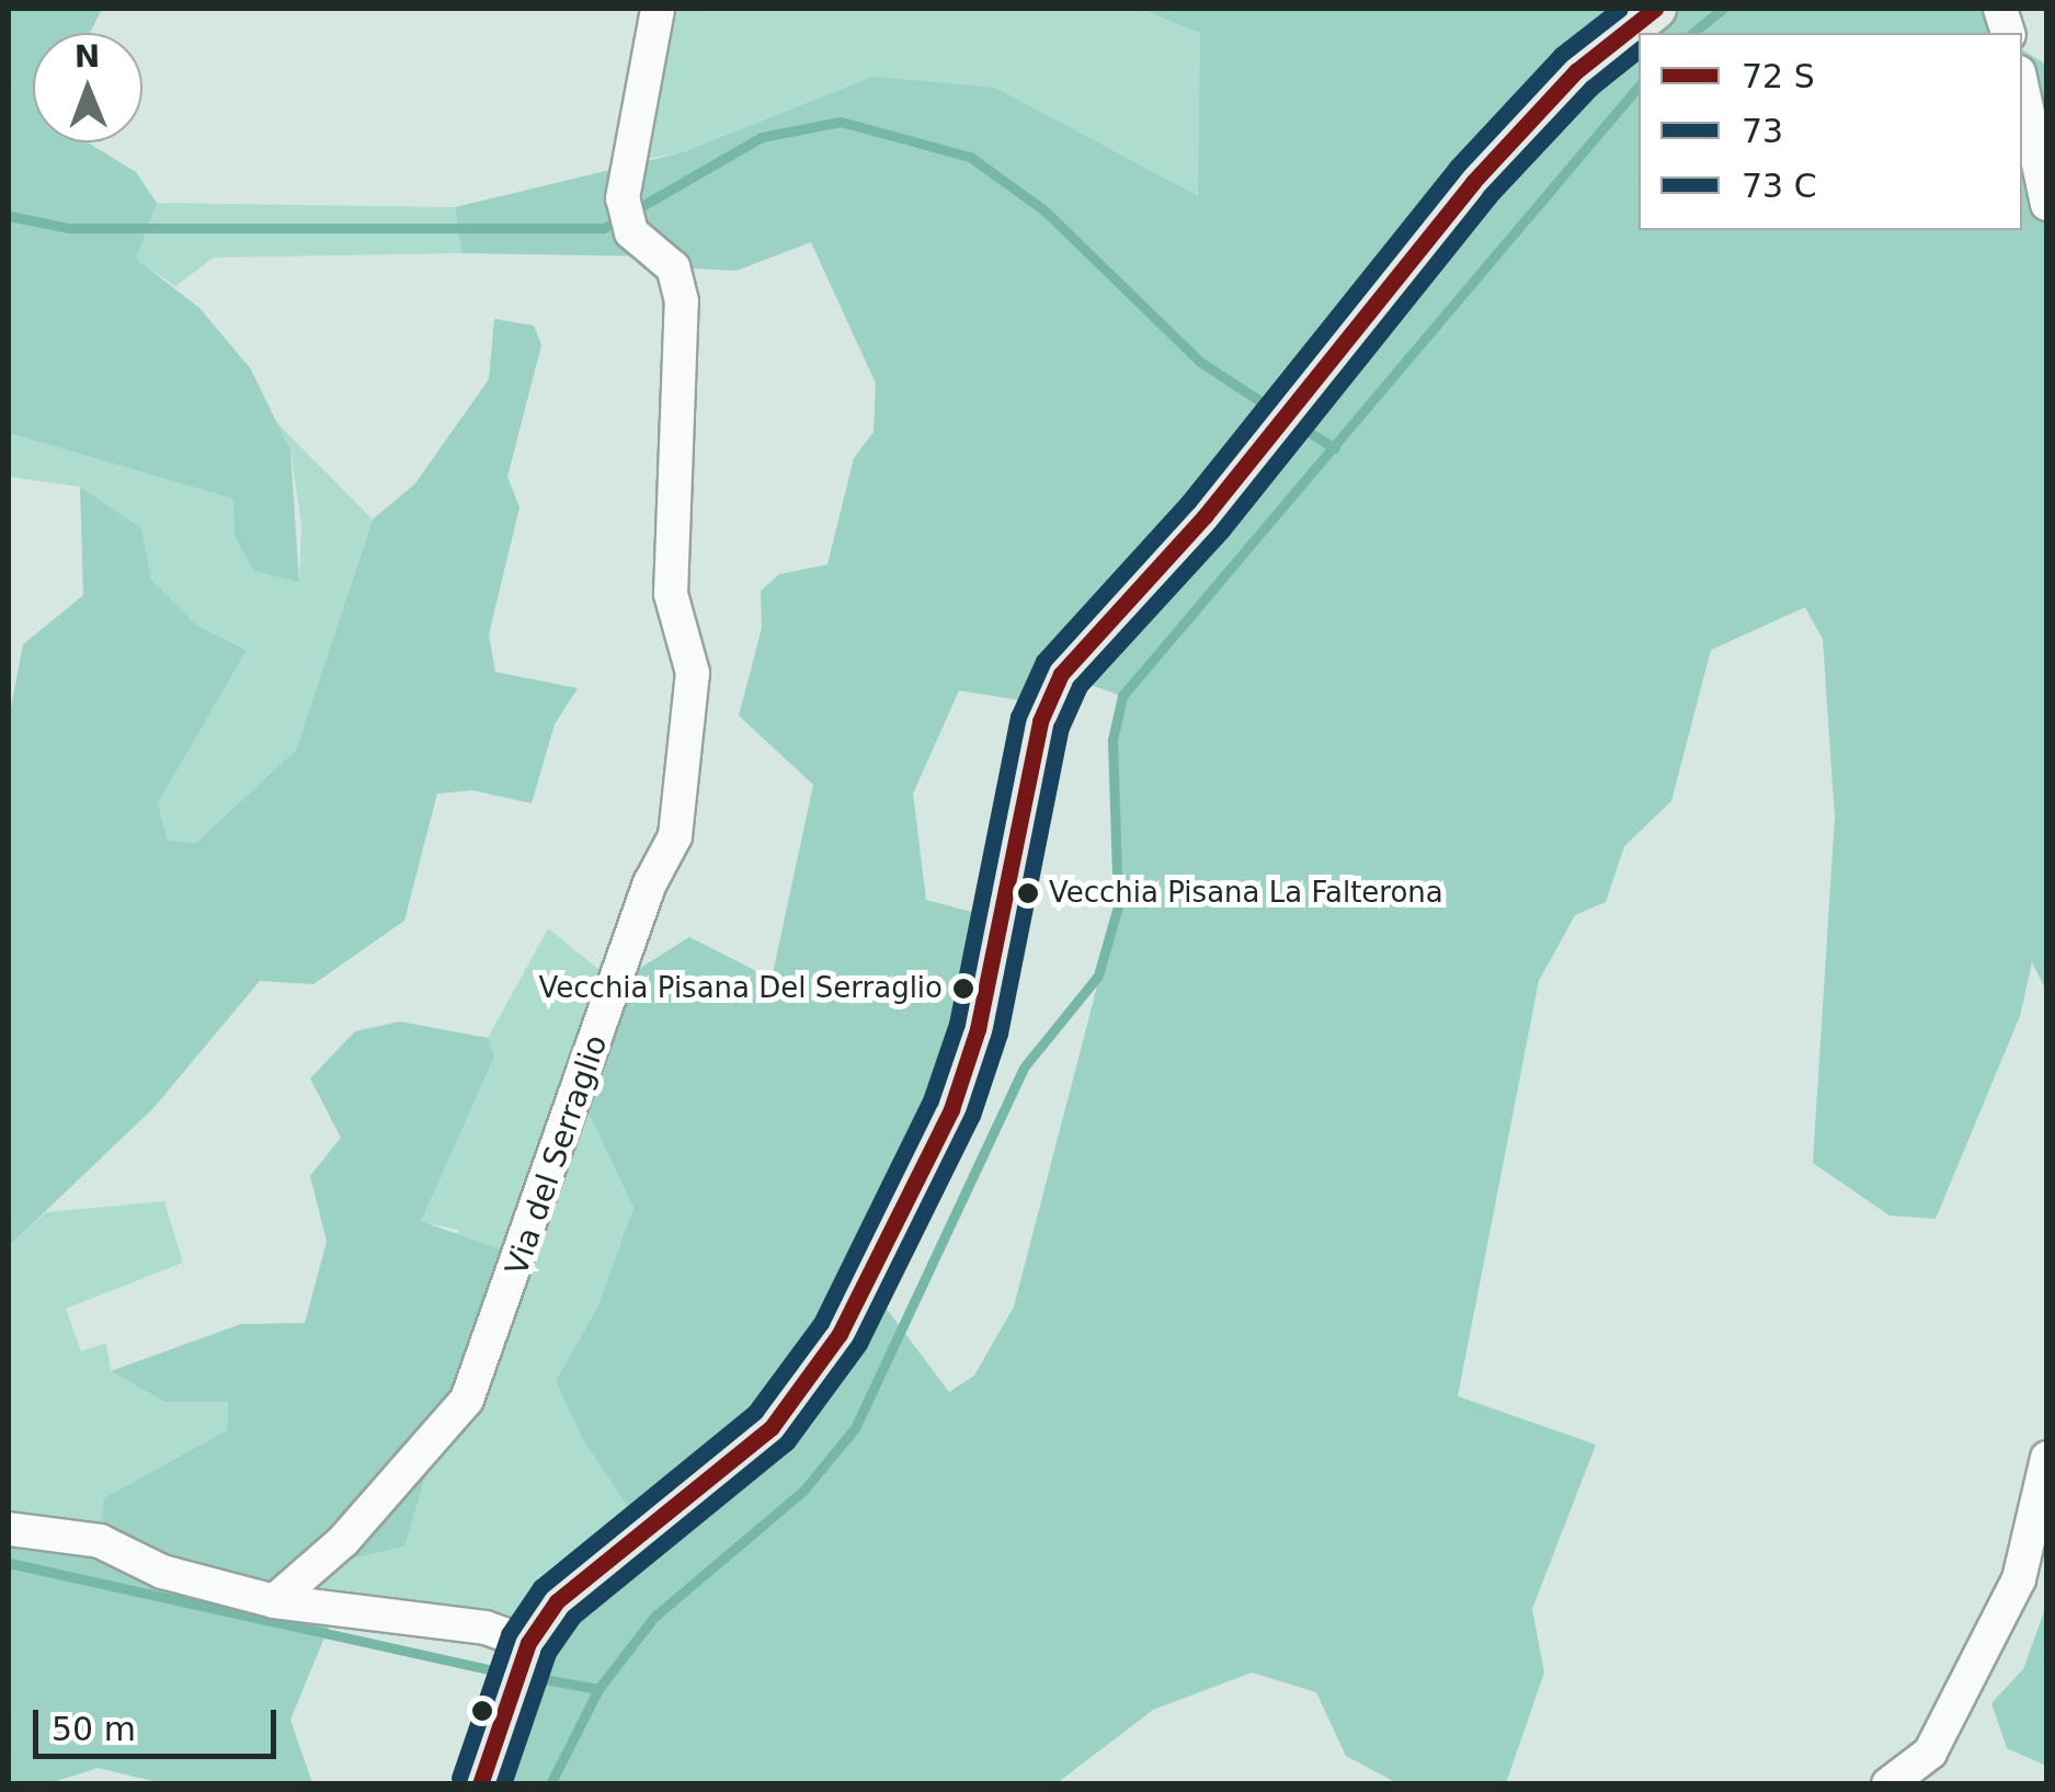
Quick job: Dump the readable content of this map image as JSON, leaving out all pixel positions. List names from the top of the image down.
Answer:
{
  "streets": {
    "street": ["Via del Serraglio"]
  },
  "places": ["Vecchia Pisana La Falterona", "Vecchia Pisana Del Serraglio"],
  "lines": ["transit line 73"],
  "legend": ["72 S", "73", "73 C"],
  "scale_bar": "50 m",
  "north": "top"
}
